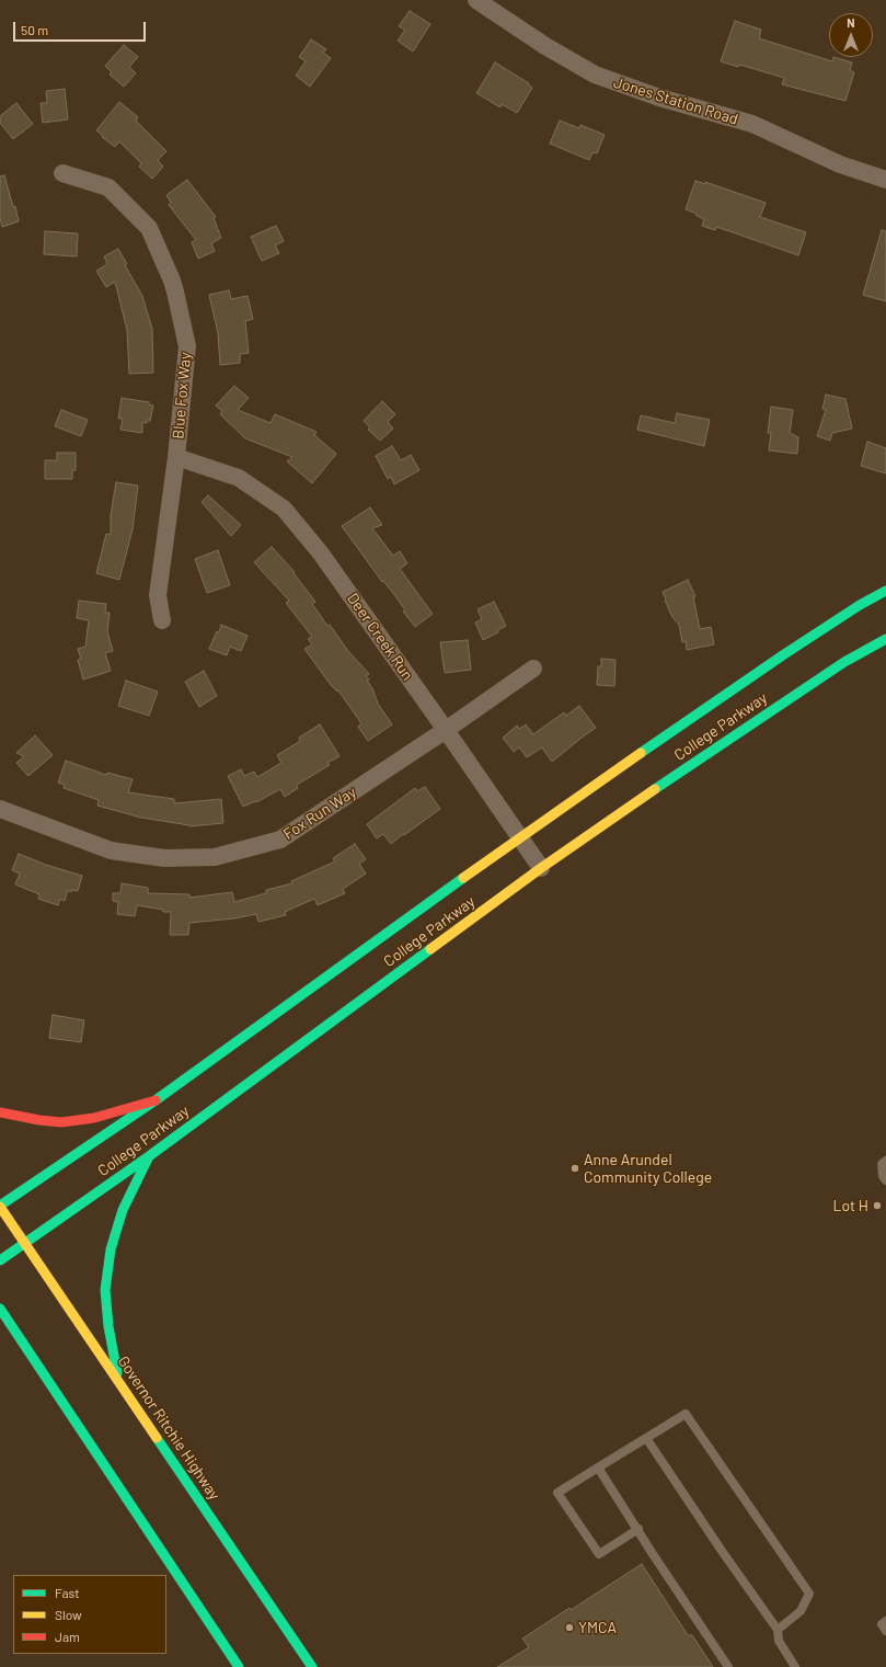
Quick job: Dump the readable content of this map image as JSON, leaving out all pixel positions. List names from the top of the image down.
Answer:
{
  "streets": {
    "main road": ["College Parkway", "Governor Ritchie Highway"],
    "street": [
      "Jones Station Road",
      "Blue Fox Way",
      "Deer Creek Run",
      "Fox Run Way"
    ]
  },
  "crossings": [
    ["Blue Fox Way", "Deer Creek Run"],
    ["Deer Creek Run", "College Parkway"],
    ["Deer Creek Run", "Fox Run Way"],
    ["College Parkway", "Governor Ritchie Highway"]
  ],
  "places": ["Anne Arundel Community College", "Lot H", "YMCA"],
  "legend": ["Fast", "Slow", "Jam"],
  "scale_bar": "50 m",
  "north": "top"
}
